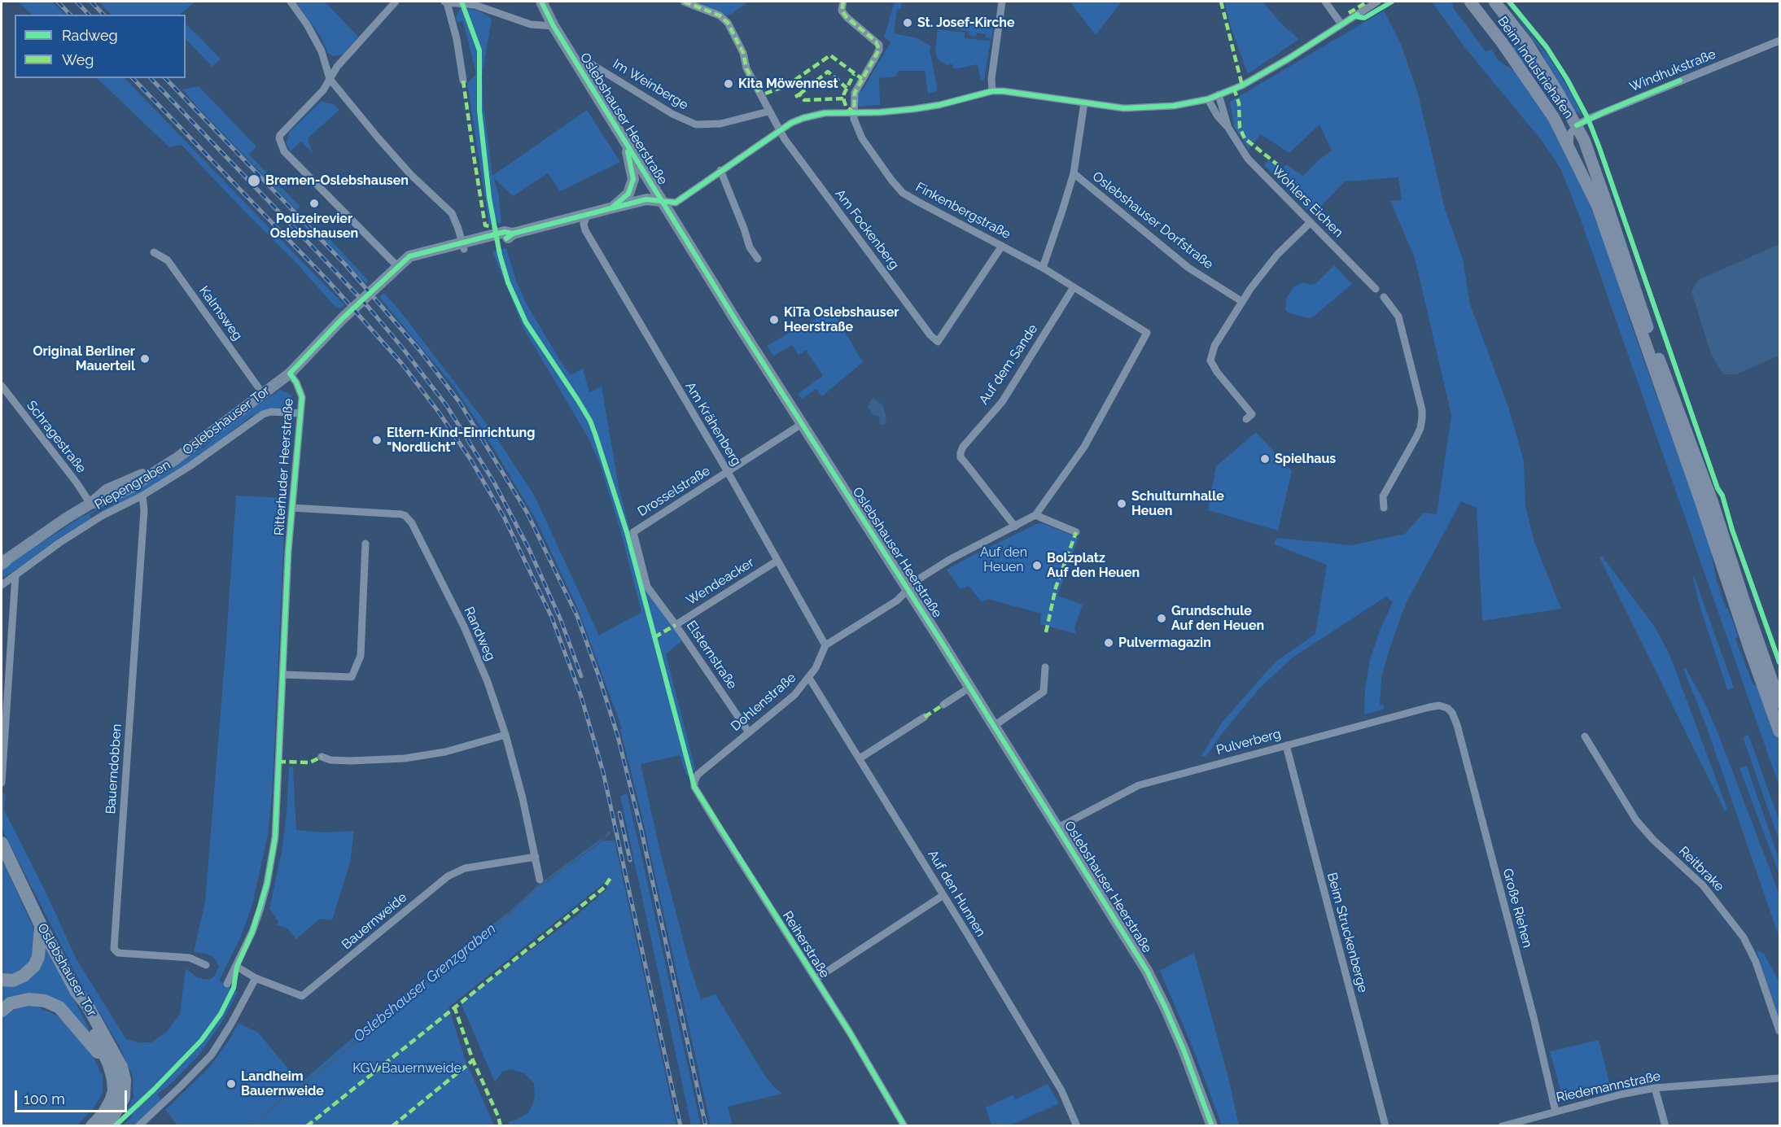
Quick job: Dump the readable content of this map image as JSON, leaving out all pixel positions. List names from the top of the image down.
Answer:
{
  "streets": {
    "highway": ["Oslebshauser Tor"],
    "main road": ["Beim Industriehafen", "Oslebshauser Heerstraße"],
    "street": [
      "Windhukstraße",
      "Im Weinberge",
      "Wohlers Eichen",
      "Finkenbergstraße",
      "Oslebshauser Dorfstraße",
      "Am Fockenberg",
      "Kalmsweg",
      "Auf dem Sande",
      "Am Krähenberg",
      "Schragestraße",
      "Ritterhuder Heerstraße",
      "Piepengraben",
      "Drosselstraße",
      "Wendeacker",
      "Randweg",
      "Elsternstraße",
      "Dohlenstraße",
      "Pulverberg",
      "Bauerndobben",
      "Reitbrake",
      "Auf den Hunnen",
      "Große Riehen",
      "Bauernweide",
      "Beim Struckenberge",
      "Reiherstraße",
      "Riedemannstraße"
    ]
  },
  "crossings": [
    ["Beim Industriehafen", "Windhukstraße"],
    ["Im Weinberge", "Oslebshauser Heerstraße"],
    ["Im Weinberge", "Am Fockenberg"],
    ["Oslebshauser Heerstraße", "Drosselstraße"],
    ["Oslebshauser Heerstraße", "Pulverberg"],
    ["Finkenbergstraße", "Am Fockenberg"],
    ["Finkenbergstraße", "Auf dem Sande"],
    ["Kalmsweg", "Oslebshauser Tor"],
    ["Oslebshauser Tor", "Schragestraße"],
    ["Oslebshauser Tor", "Ritterhuder Heerstraße"],
    ["Am Krähenberg", "Drosselstraße"],
    ["Am Krähenberg", "Wendeacker"],
    ["Am Krähenberg", "Dohlenstraße"],
    ["Ritterhuder Heerstraße", "Piepengraben"],
    ["Ritterhuder Heerstraße", "Randweg"],
    ["Ritterhuder Heerstraße", "Bauernweide"],
    ["Piepengraben", "Bauerndobben"],
    ["Drosselstraße", "Elsternstraße"],
    ["Wendeacker", "Elsternstraße"],
    ["Randweg", "Bauernweide"],
    ["Elsternstraße", "Dohlenstraße"],
    ["Dohlenstraße", "Auf den Hunnen"],
    ["Dohlenstraße", "Reiherstraße"],
    ["Pulverberg", "Große Riehen"],
    ["Pulverberg", "Beim Struckenberge"],
    ["Große Riehen", "Riedemannstraße"]
  ],
  "water": ["Oslebshauser Grenzgraben"],
  "parks": ["Auf den Heuen", "KGV Bauernweide"],
  "places": [
    "St. Josef-Kirche",
    "Kita Möwennest",
    "Bremen-Oslebshausen",
    "Polizeirevier Oslebshausen",
    "KiTa Oslebshauser Heerstraße",
    "Original Berliner Mauerteil",
    "Eltern-Kind-Einrichtung \"Nordlicht\"",
    "Spielhaus",
    "Schulturnhalle Heuen",
    "Bolzplatz Auf den Heuen",
    "Grundschule Auf den Heuen",
    "Pulvermagazin",
    "Landheim Bauernweide"
  ],
  "legend": ["Radweg", "Weg"],
  "scale_bar": "100 m"
}
